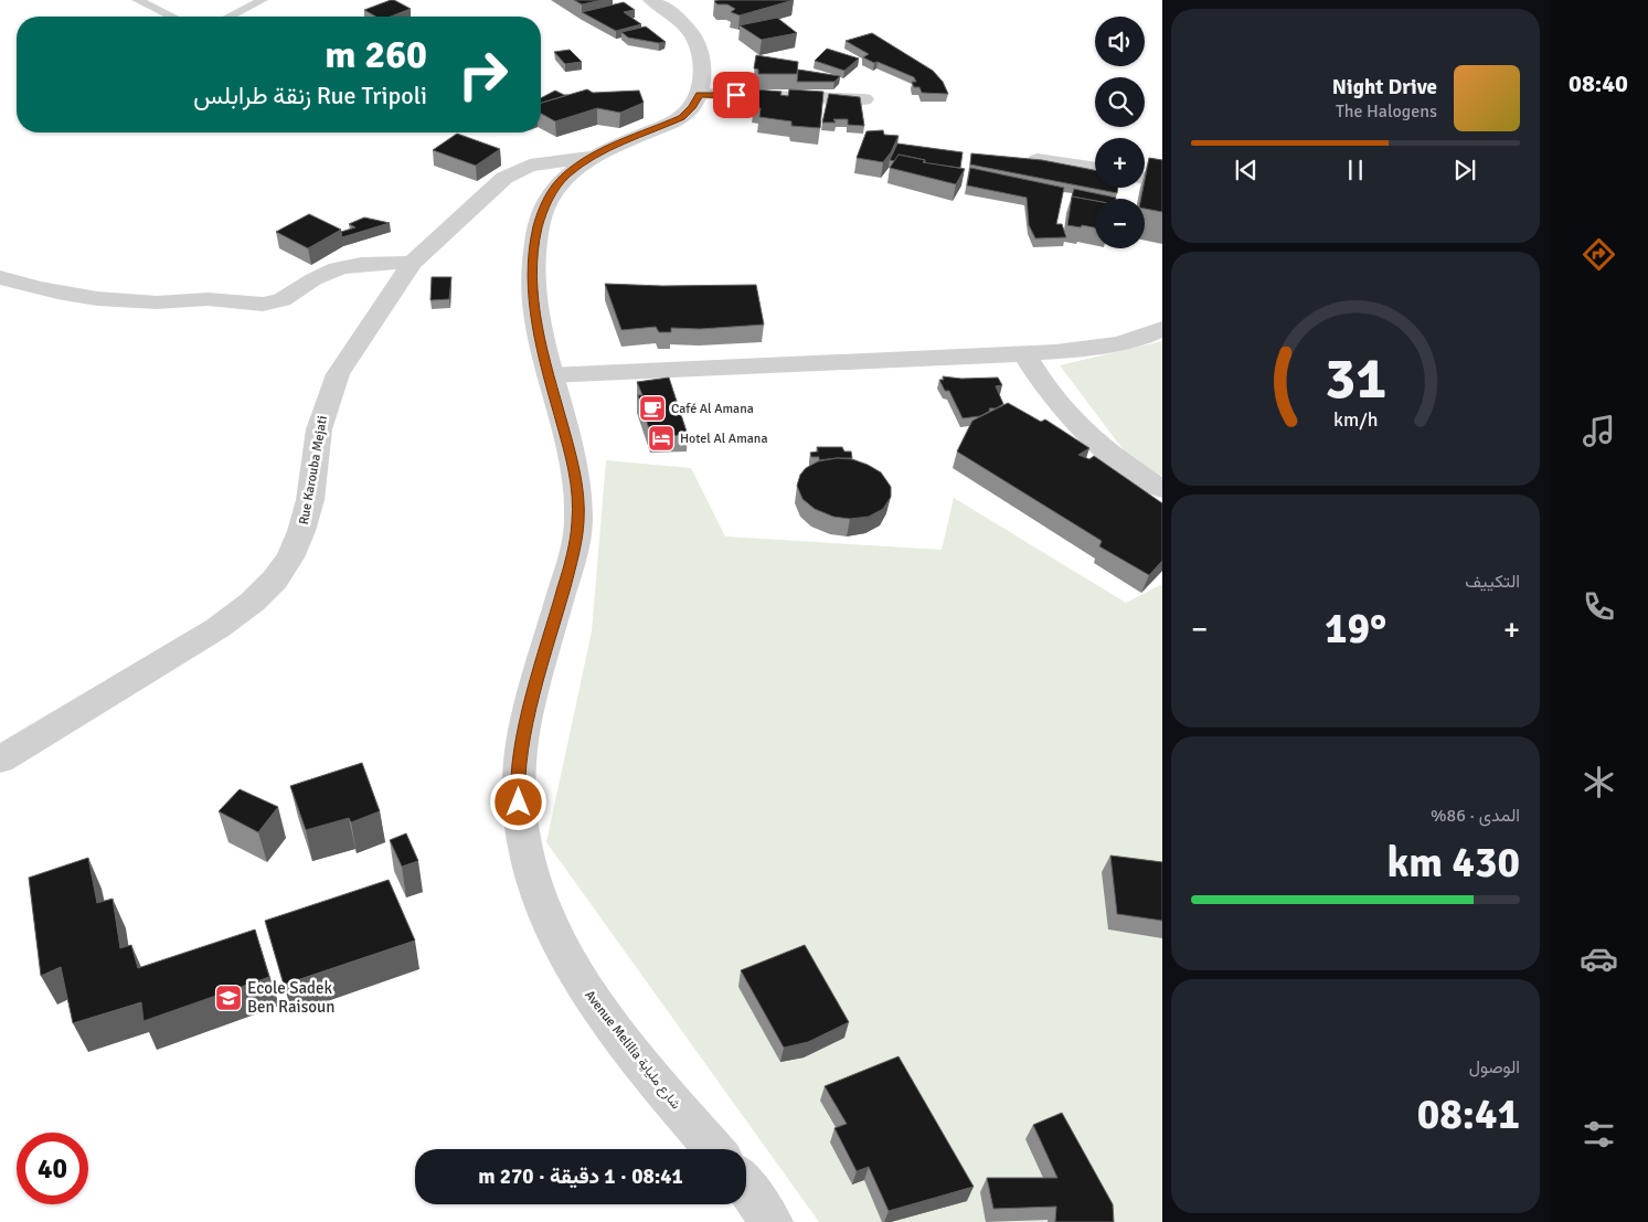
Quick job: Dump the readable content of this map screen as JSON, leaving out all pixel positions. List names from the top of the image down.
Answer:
{
  "streets": {
    "street": ["Rue Karouba Mejati", "Avenue Melilia شارع ملياية"]
  },
  "crossings": [
    ["Rue Karouba Mejati", "Avenue Melilia شارع ملياية"]
  ],
  "places": {
    "cafe": ["Café Al Amana"],
    "hotel": ["Hotel Al Amana"],
    "school or university": ["Ecole Sadek Ben Raisoun"]
  },
  "page": {
    "tabs": "08:40",
    "map_buttons": ["+", "−"],
    "turn": ["260 m", "Rue Tripoli زنقة طرابلس"],
    "song": ["Night Drive", "The Halogens"],
    "tile": [
      "التكييف",
      ["المدى · 86%", "430 km"],
      ["الوصول", "08:41"]
    ],
    "heat": ["−", "19°", "+"],
    "limit": "40",
    "trip": "08:41 · 1 دقيقة · 270 m",
    "gauge": ["31", "km/h"]
  }
}
